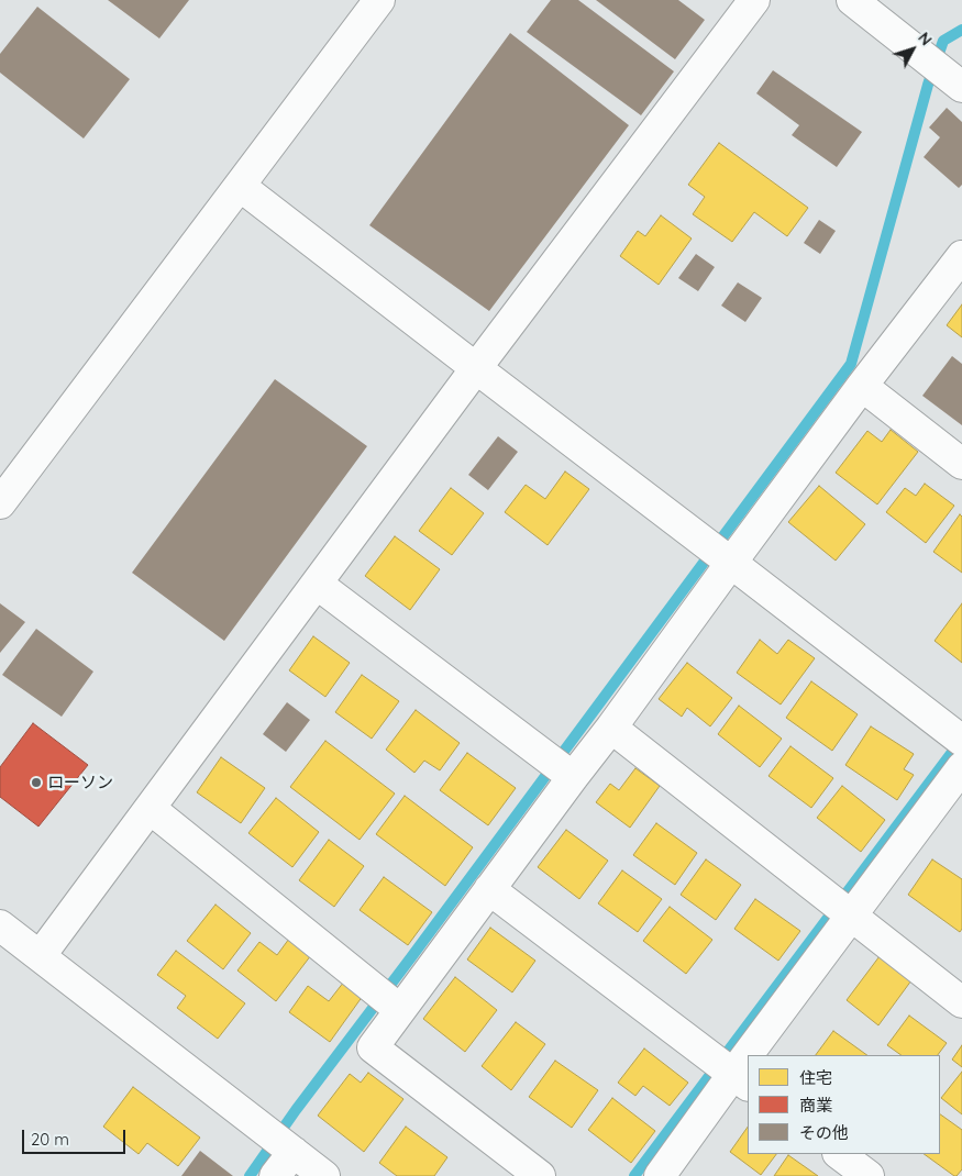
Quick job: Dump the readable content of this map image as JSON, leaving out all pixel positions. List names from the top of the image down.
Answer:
{
  "places": ["ローソン"],
  "legend": ["住宅", "商業", "その他"],
  "scale_bar": "20 m",
  "north": "top right"
}
